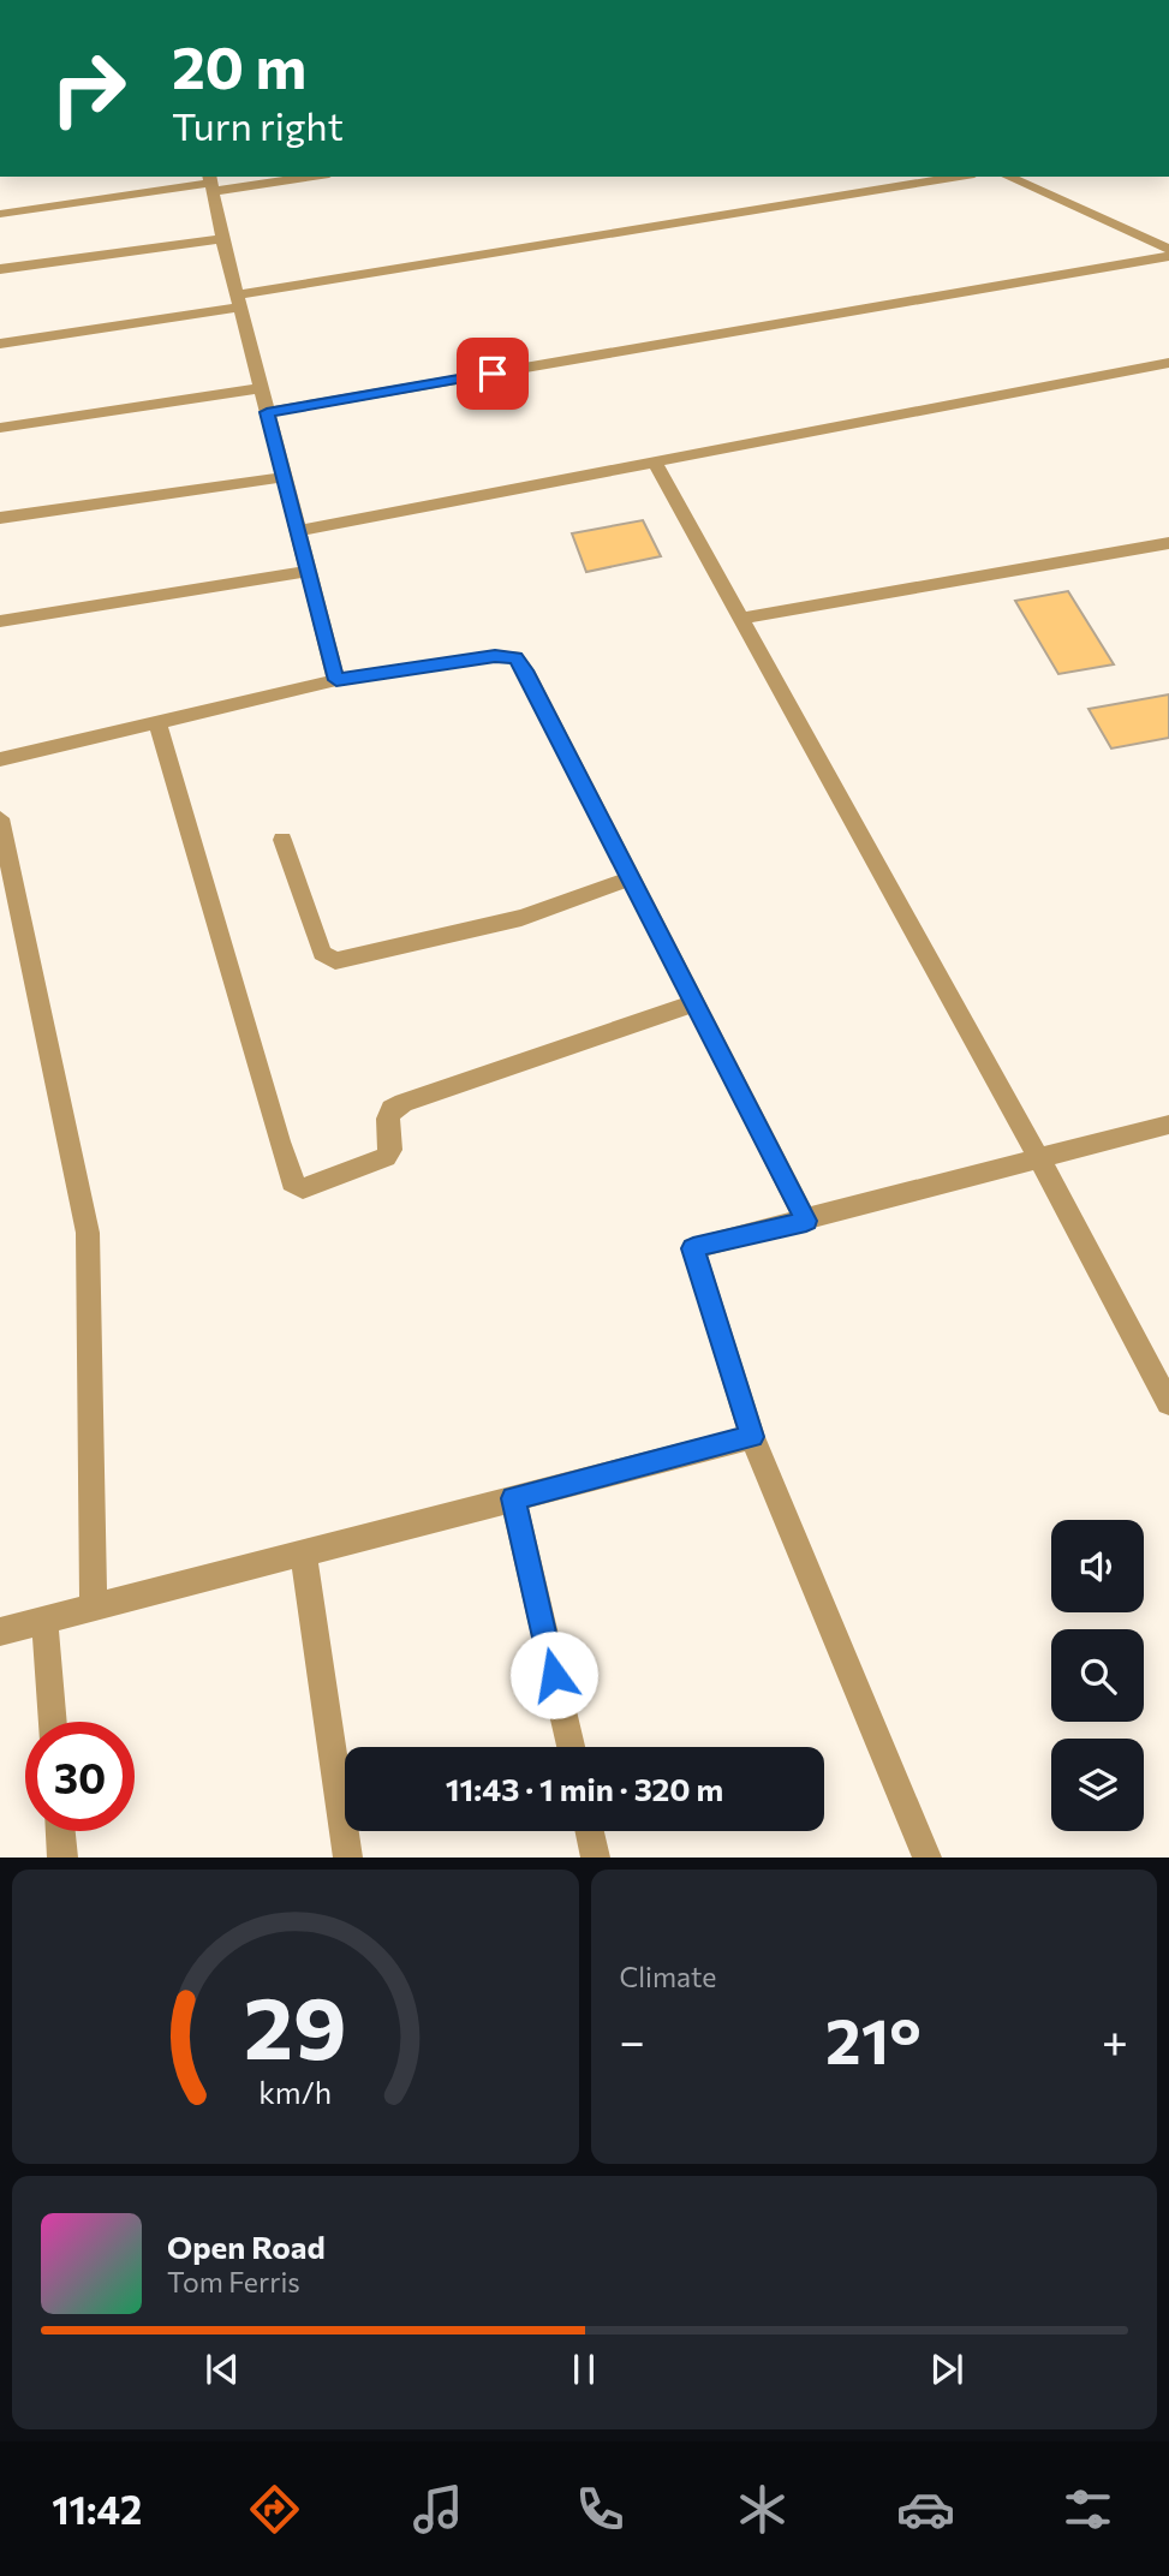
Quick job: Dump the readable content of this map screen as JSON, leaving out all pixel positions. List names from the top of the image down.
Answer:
{
  "page": {
    "turn": ["20 m", "Turn right"],
    "limit": "30",
    "trip": "11:43 · 1 min · 320 m",
    "tile": "Climate",
    "heat": ["−", "21°", "+"],
    "song": ["Open Road", "Tom Ferris"],
    "tabs": "11:42",
    "gauge": ["29", "km/h"]
  }
}
